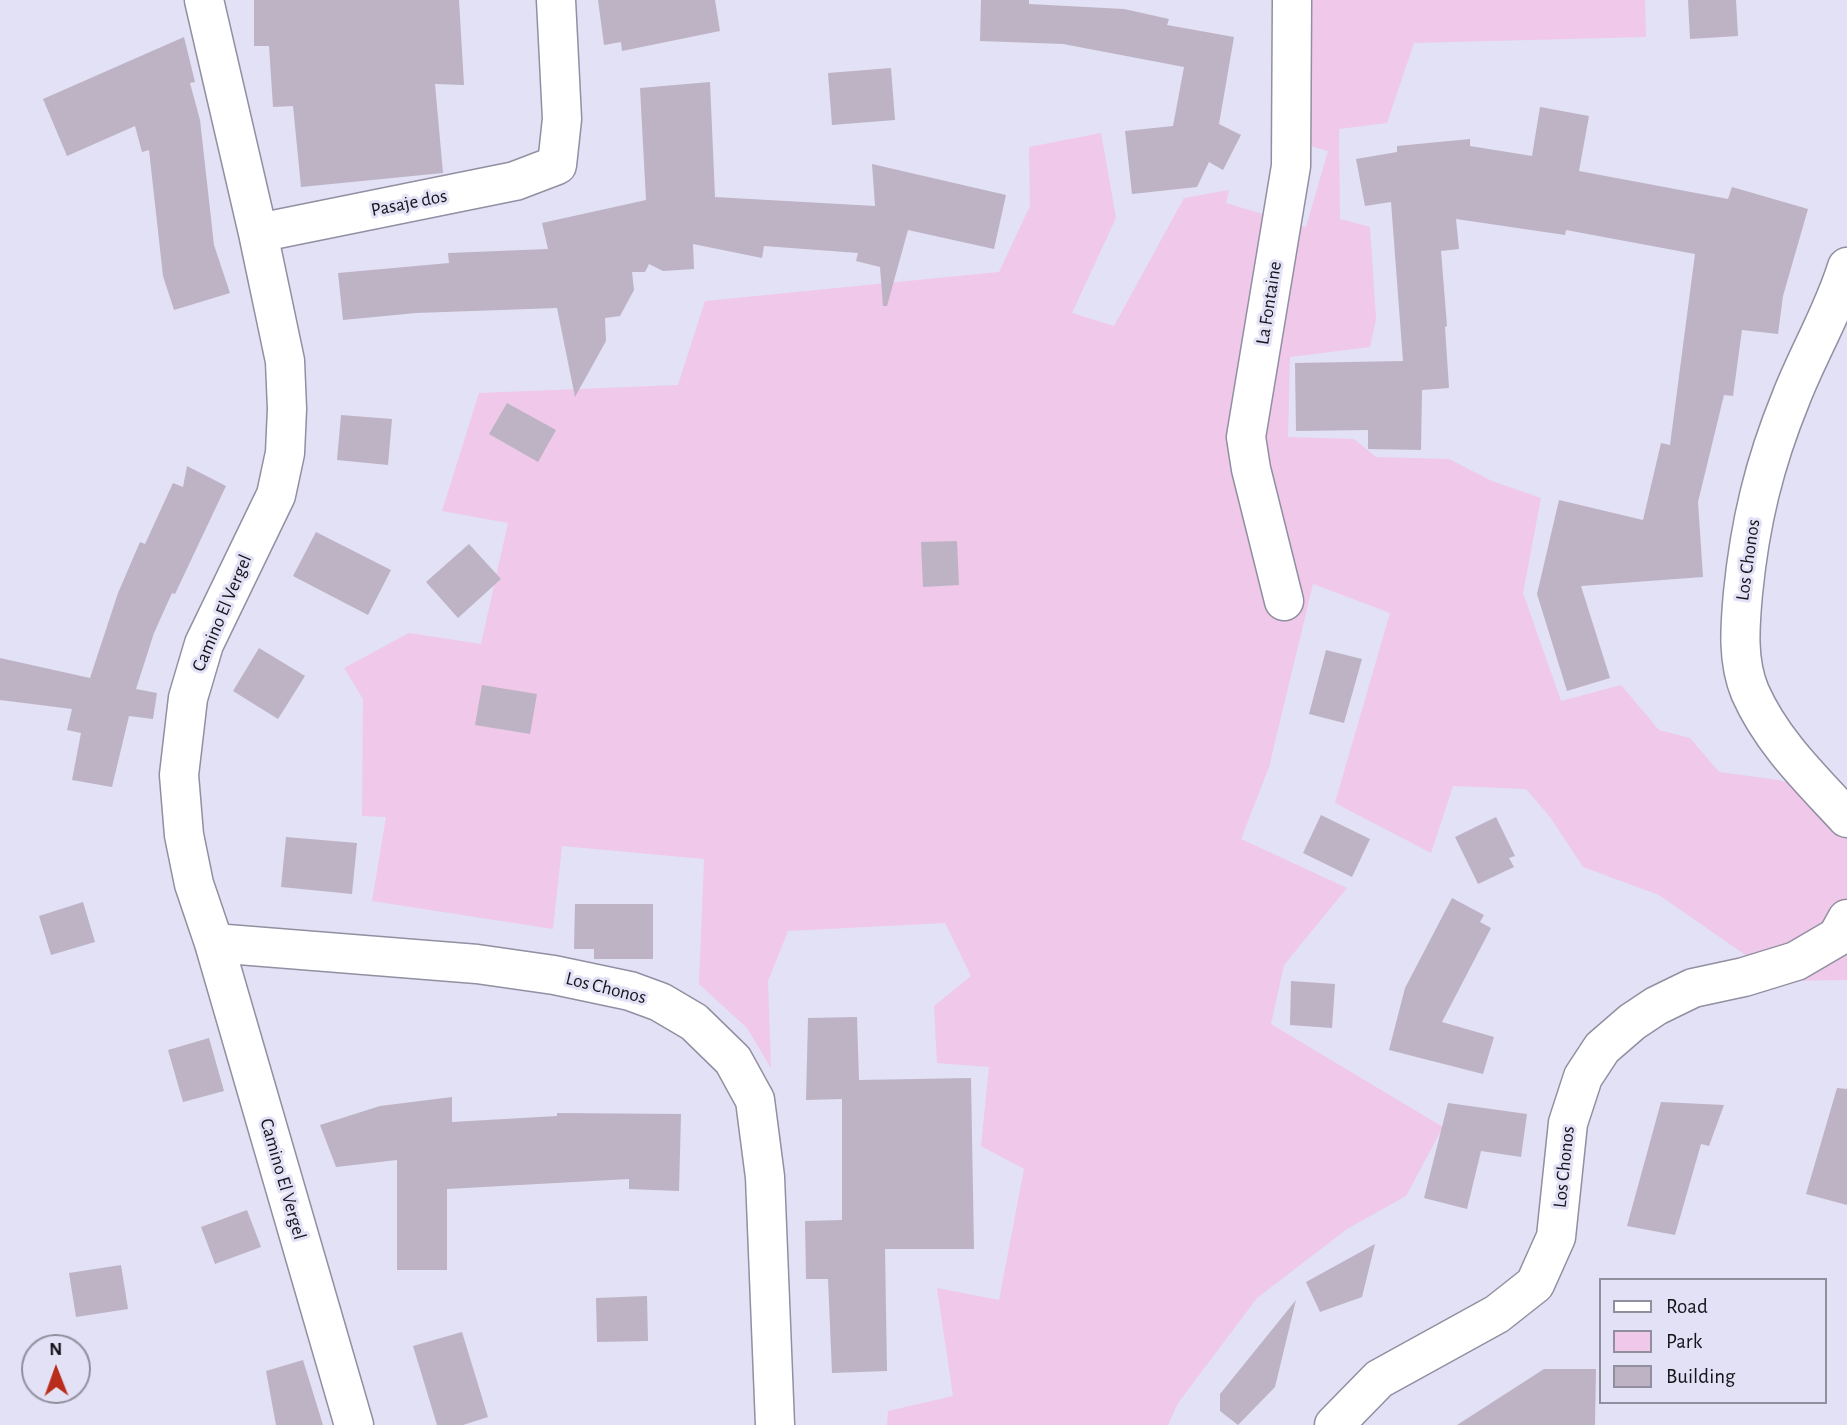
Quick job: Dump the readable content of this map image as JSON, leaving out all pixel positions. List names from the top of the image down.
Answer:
{
  "streets": {
    "street": [
      "Pasaje dos",
      "La Fontaine",
      "Los Chonos",
      "Camino El Vergel"
    ]
  },
  "crossings": [
    ["Pasaje dos", "Camino El Vergel"],
    ["Los Chonos", "Camino El Vergel"]
  ],
  "legend": ["Road", "Park", "Building"],
  "north": "top"
}
